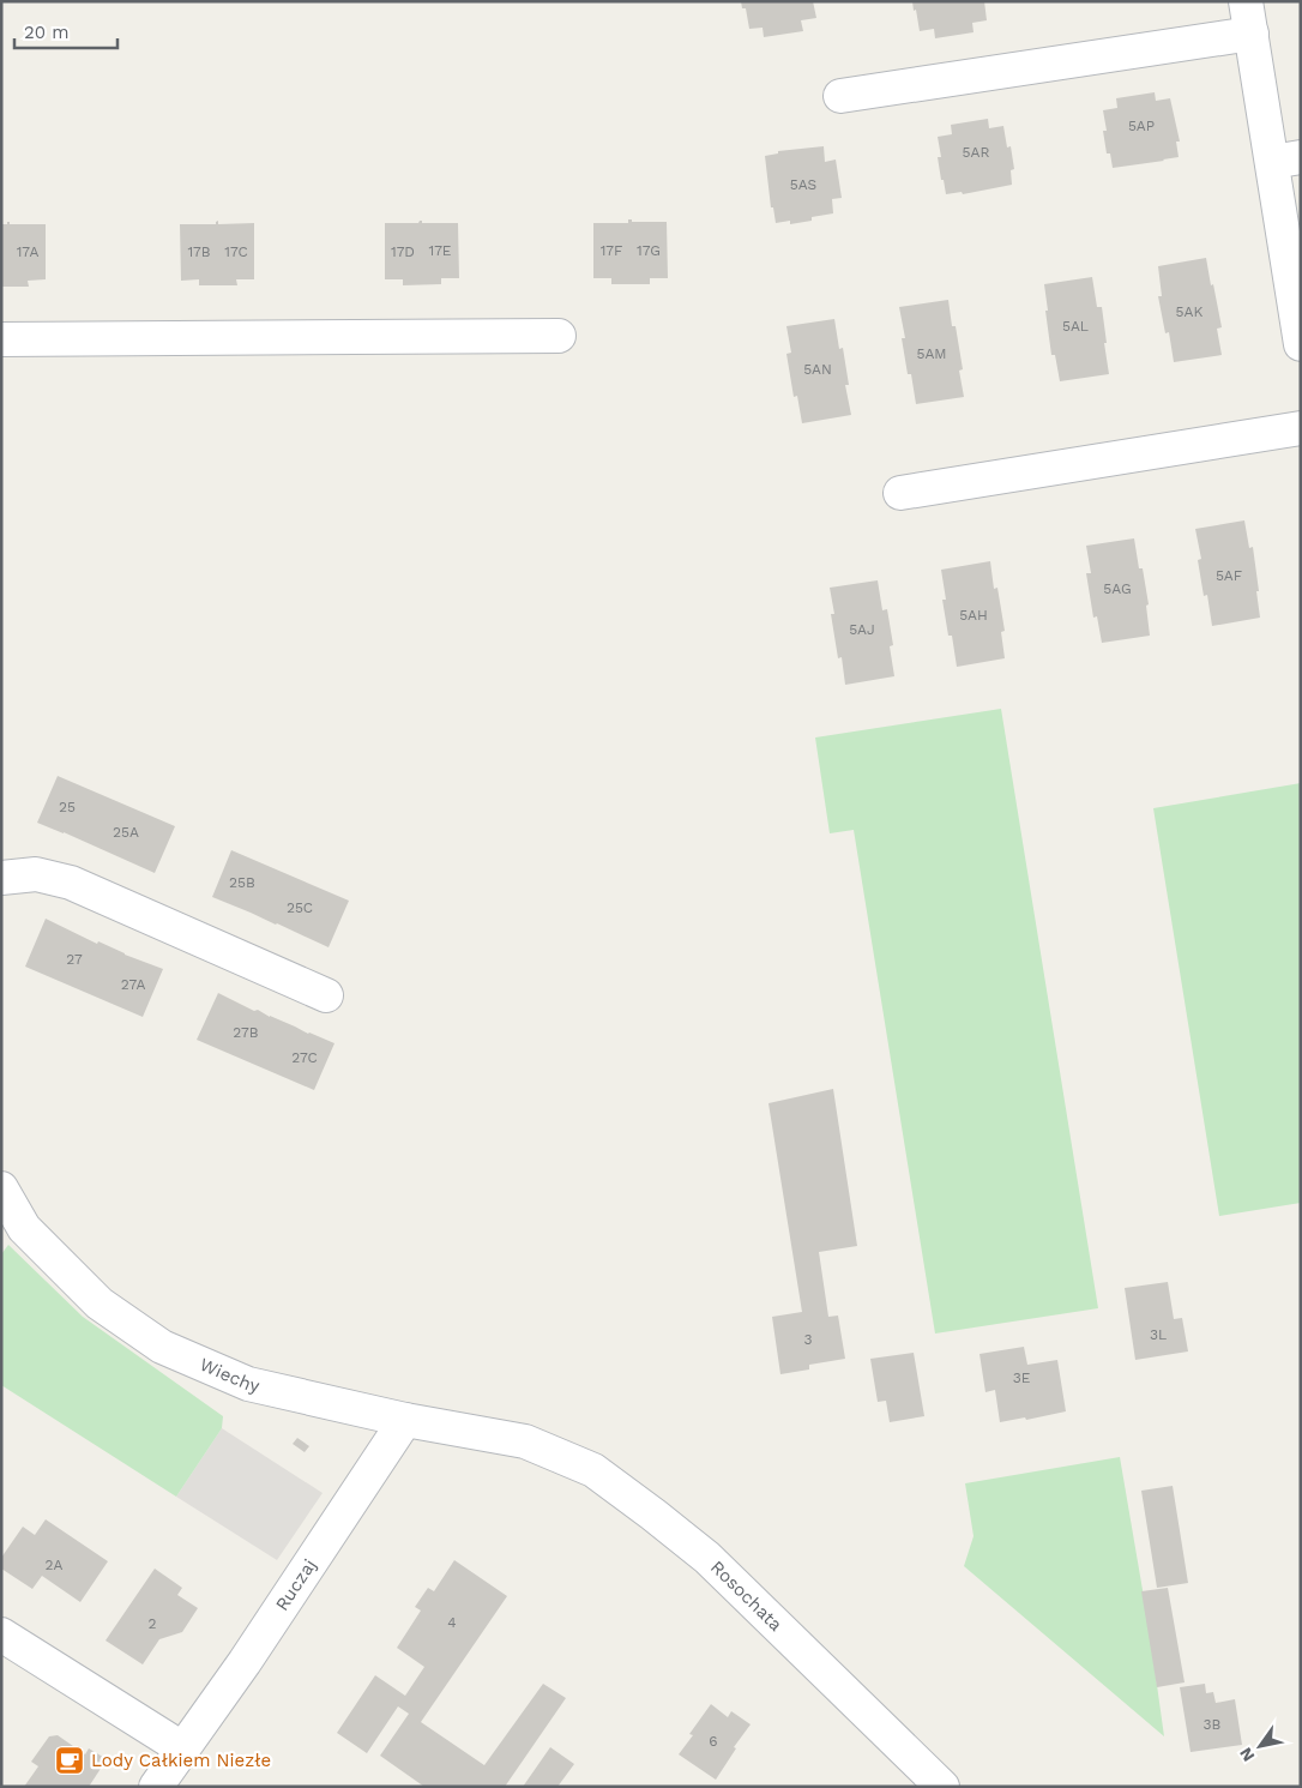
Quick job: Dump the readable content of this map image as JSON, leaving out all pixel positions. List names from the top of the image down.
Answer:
{
  "streets": {
    "street": ["Wiechy", "Ruczaj", "Rosochata"]
  },
  "crossings": [
    ["Wiechy", "Ruczaj"],
    ["Wiechy", "Rosochata"]
  ],
  "places": {
    "cafe": ["Lody Całkiem Niezłe"]
  },
  "house_numbers": [
    "5AP",
    "5AR",
    "5AS",
    "17E",
    "17F",
    "17G",
    "17A",
    "17B",
    "17C",
    "17D",
    "5AK",
    "5AL",
    "5AM",
    "5AN",
    "5AF",
    "5AG",
    "5AH",
    "5AJ",
    "25",
    "25A",
    "25B",
    "25C",
    "27",
    "27A",
    "27B",
    "27C",
    "3L",
    "3",
    "3E",
    "2A",
    "4",
    "2",
    "3B",
    "6"
  ],
  "scale_bar": "20 m",
  "north": "bottom left"
}
